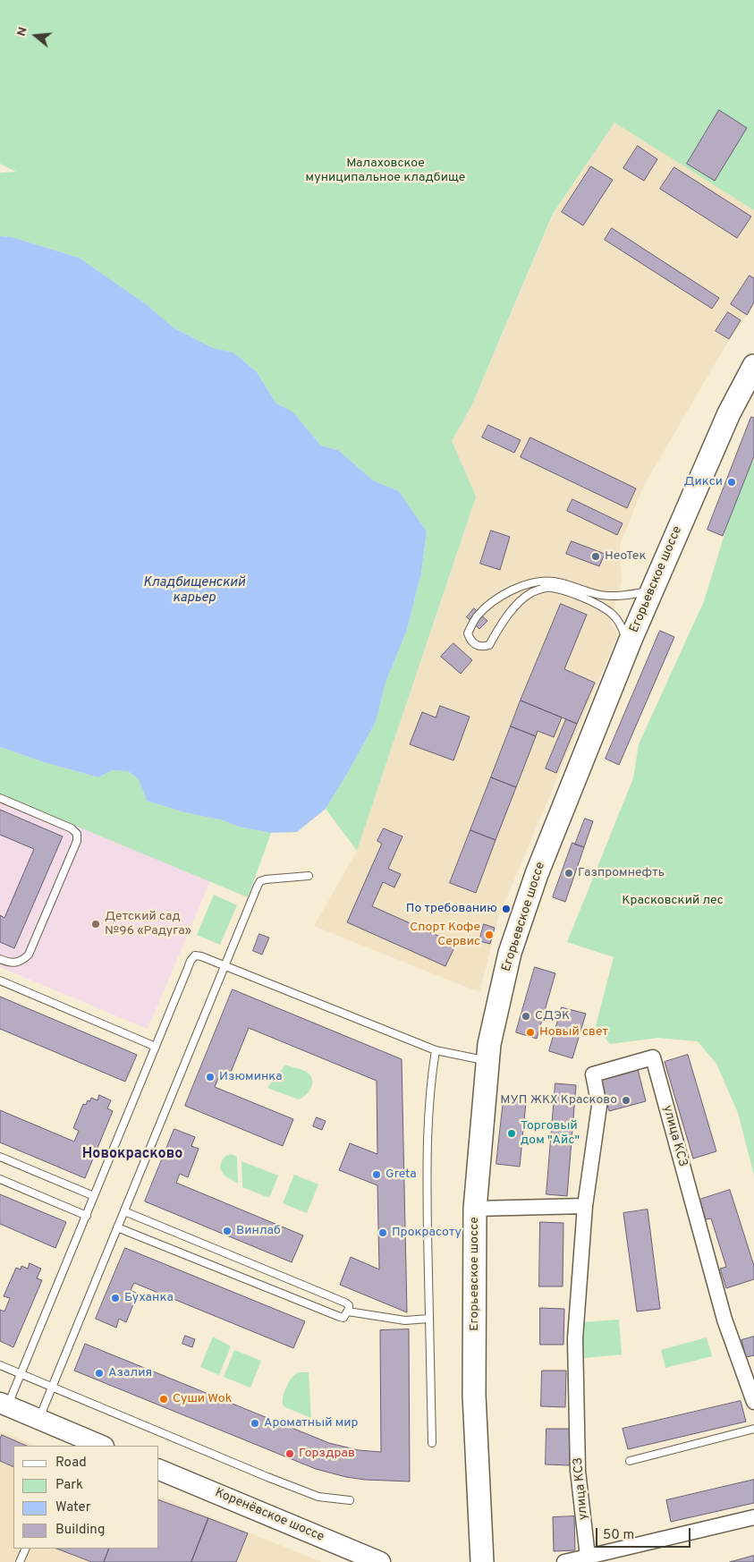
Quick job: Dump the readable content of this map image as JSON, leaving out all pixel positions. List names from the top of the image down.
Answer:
{
  "streets": {
    "main road": ["Егорьевское шоссе", "Коренёвское шоссе"],
    "street": ["улица КСЗ"]
  },
  "districts": ["Новокрасково"],
  "water": ["Кладбищенский карьер"],
  "parks": ["Малаховское муниципальное кладбище", "Красковский лес"],
  "places": [
    "Дикси",
    "НеоТек",
    "Газпромнефть",
    "По требованию",
    "Детский сад №96 «Радуга»",
    "Спорт Кофе Сервис",
    "СДЭК",
    "Новый свет",
    "Изюминка",
    "МУП ЖКХ Красково",
    "Торговый дом \"Айс\"",
    "Greta",
    "Винлаб",
    "Прокрасоту",
    "Буханка",
    "Азалия",
    "Суши Wok",
    "Ароматный мир",
    "Горздрав"
  ],
  "legend": [
    "Road",
    "Park",
    "Water",
    "Building"
  ],
  "scale_bar": "50 m",
  "north": "left"
}
